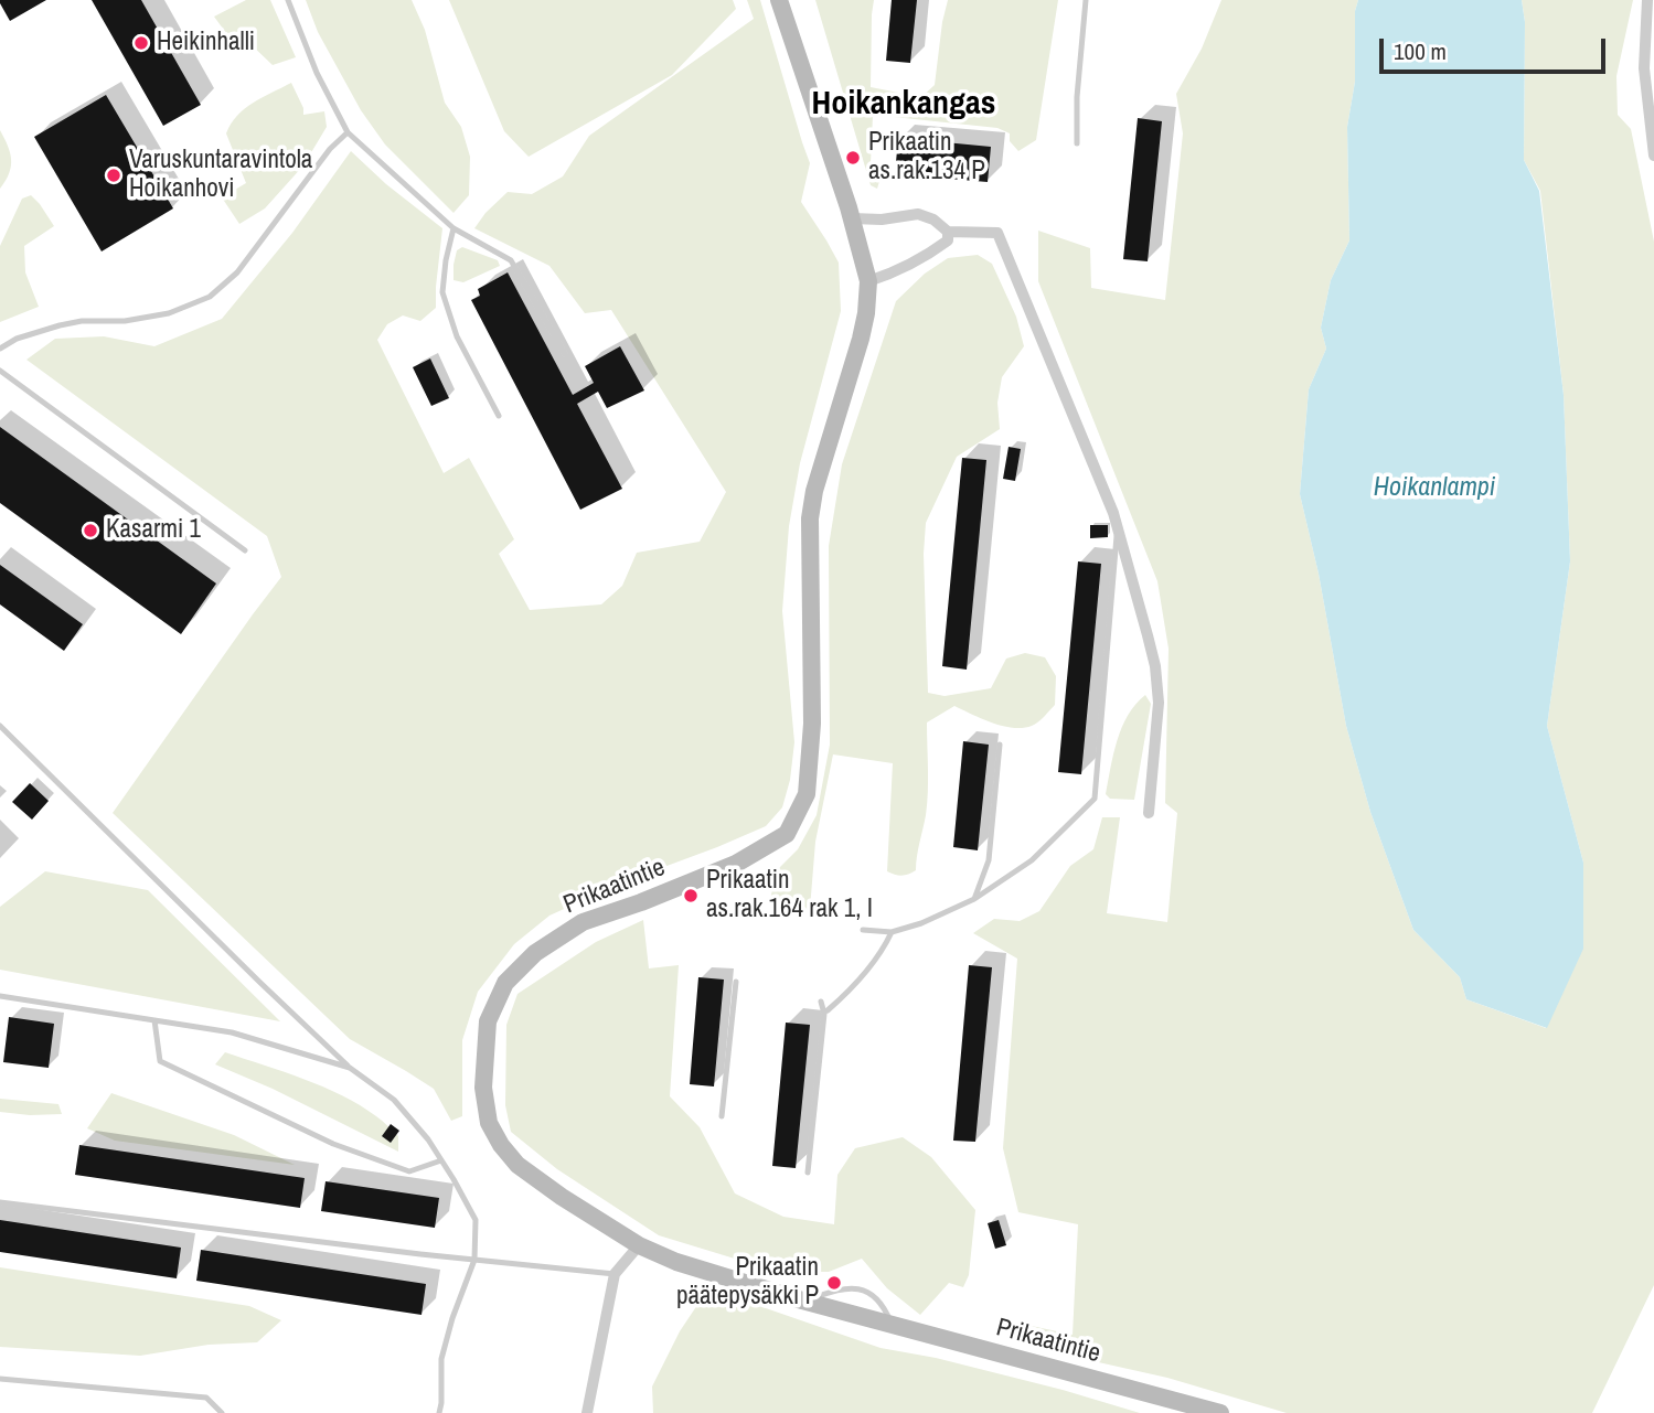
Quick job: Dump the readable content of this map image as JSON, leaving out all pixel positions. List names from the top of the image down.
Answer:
{
  "streets": {
    "street": ["Prikaatintie"]
  },
  "districts": ["Hoikankangas"],
  "water": ["Hoikanlampi"],
  "places": [
    "Heikinhalli",
    "Prikaatin as.rak.134 P",
    "Varuskuntaravintola Hoikanhovi",
    "Kasarmi 1",
    "Prikaatin as.rak.164 rak 1, I",
    "Prikaatin päätepysäkki P"
  ],
  "scale_bar": "100 m"
}
